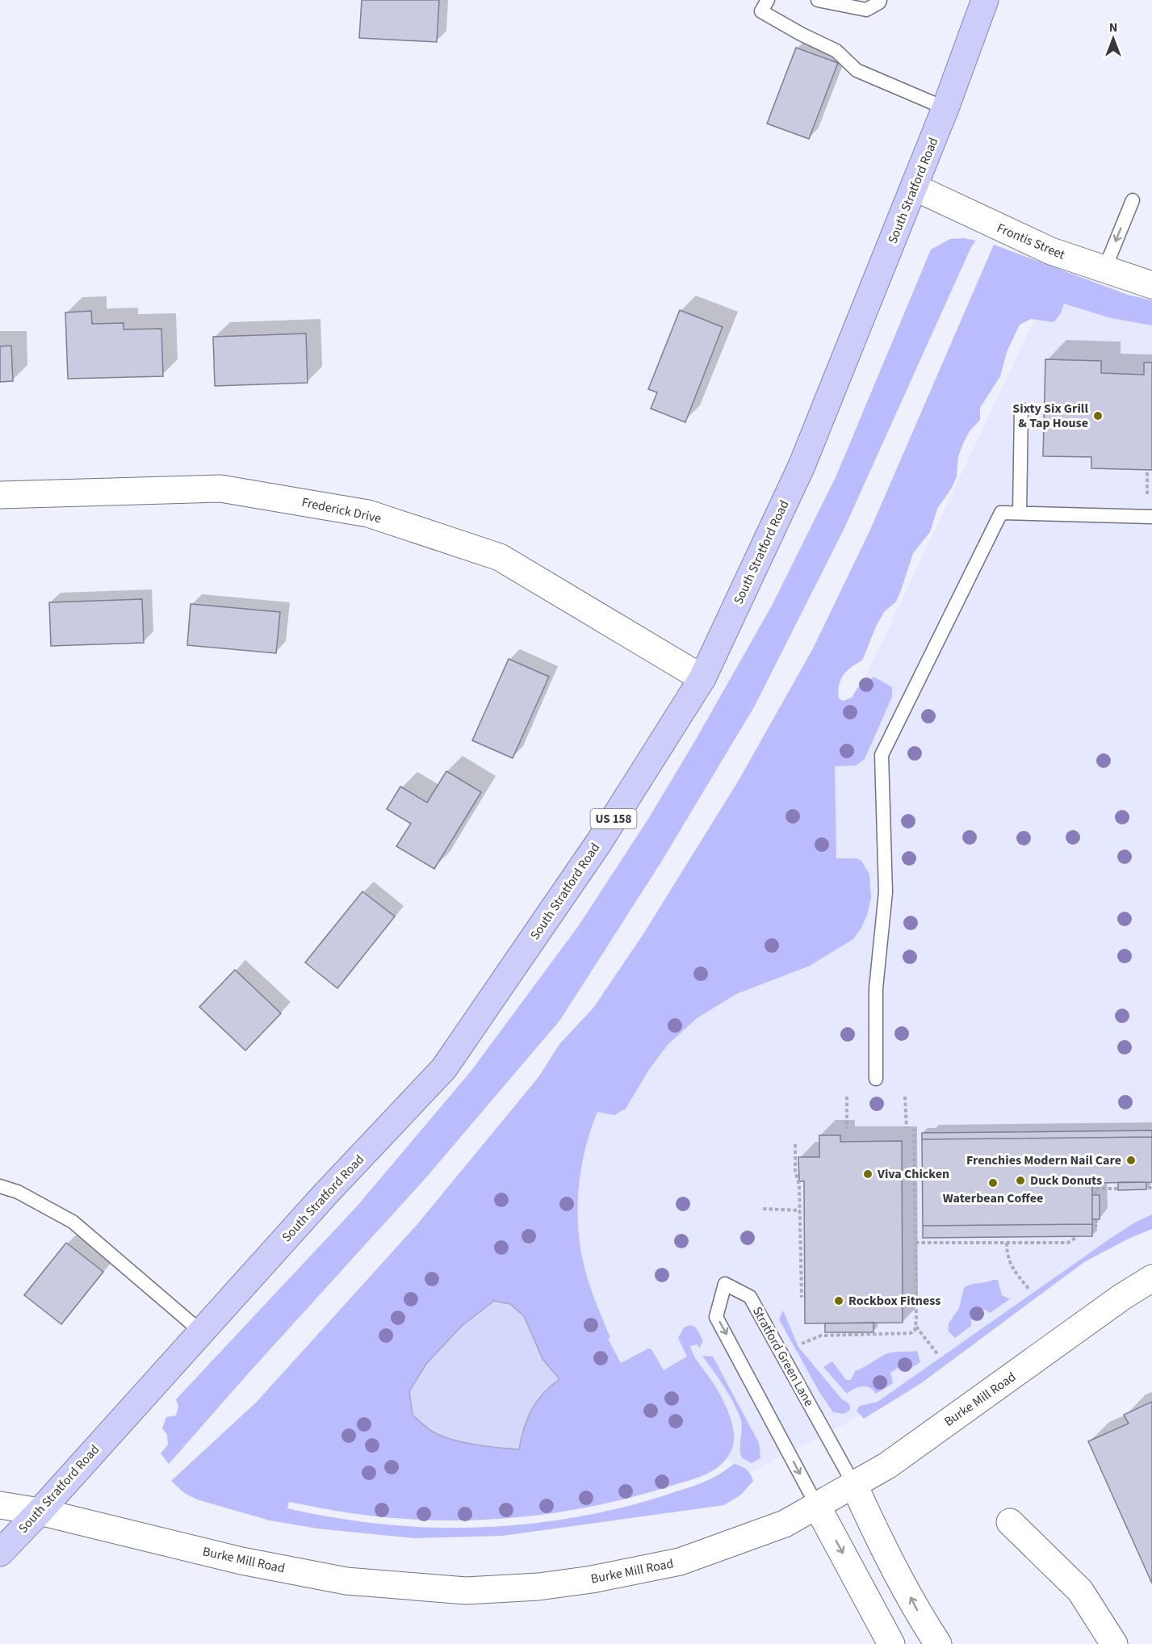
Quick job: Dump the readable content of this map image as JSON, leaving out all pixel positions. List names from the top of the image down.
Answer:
{
  "streets": {
    "main road": ["South Stratford Road", "US 158"],
    "street": [
      "Frontis Street",
      "Frederick Drive",
      "Stratford Green Lane",
      "Burke Mill Road"
    ]
  },
  "crossings": [
    ["South Stratford Road", "Frontis Street"],
    ["South Stratford Road", "Frederick Drive"],
    ["South Stratford Road", "Burke Mill Road"],
    ["Stratford Green Lane", "Burke Mill Road"]
  ],
  "places": [
    "Sixty Six Grill & Tap House",
    "Frenchies Modern Nail Care",
    "Viva Chicken",
    "Duck Donuts",
    "Waterbean Coffee",
    "Rockbox Fitness"
  ],
  "north": "top"
}
